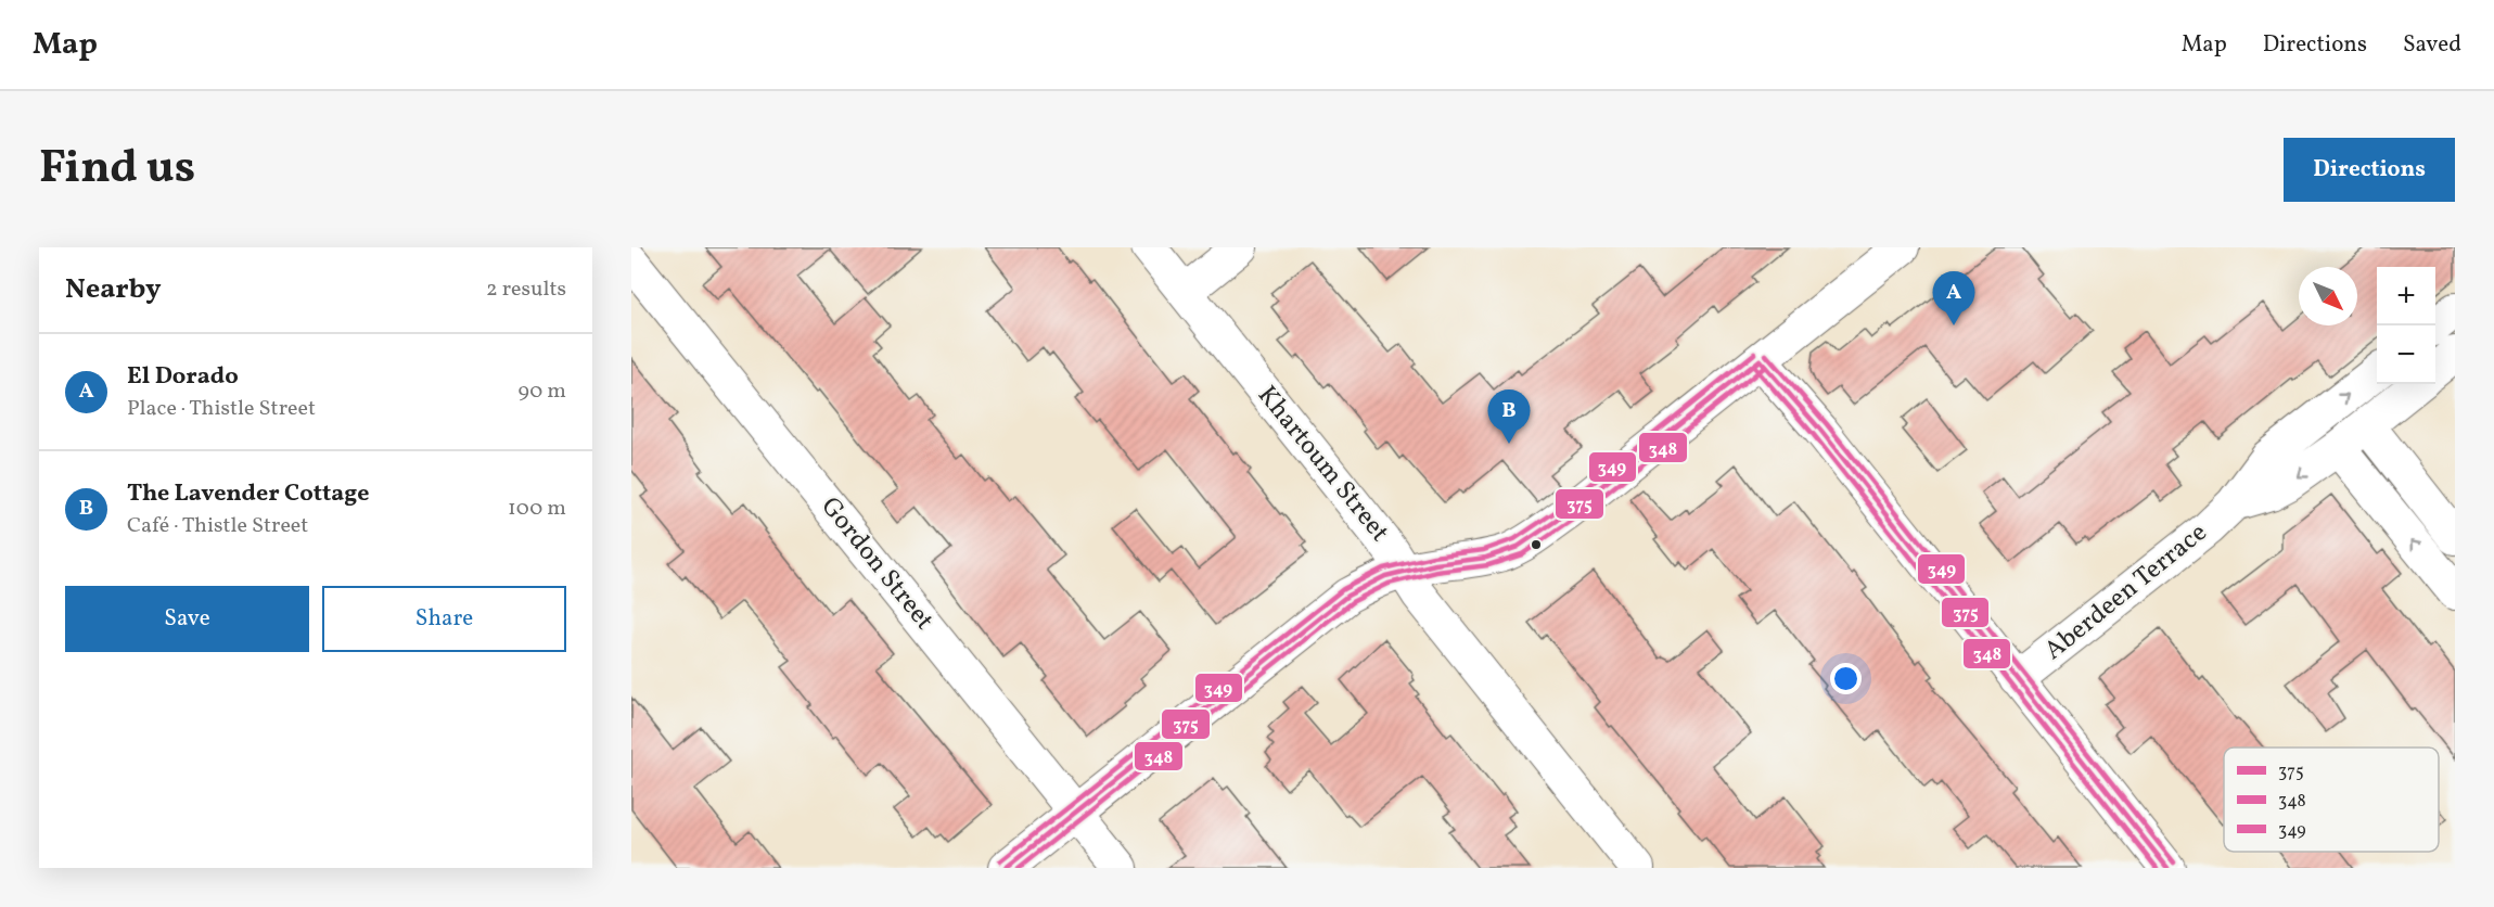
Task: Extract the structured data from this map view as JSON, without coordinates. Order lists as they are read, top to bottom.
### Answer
{
  "streets": {
    "street": ["Khartoum Street", "Gordon Street", "Aberdeen Terrace"]
  },
  "lines": ["transit line 349", "transit line 375", "transit line 348"],
  "legend": ["375", "348", "349"],
  "north": "bottom right",
  "page": {
    "header": "Map",
    "nav": ["Map", "Directions", "Saved"],
    "title": "Find us",
    "buttons": [
      "Directions",
      ["Save", "Share"]
    ],
    "heading": ["Nearby", "2 results"],
    "map_buttons": ["+", "−"],
    "pins": ["A", "B"],
    "list": [
      {
        "mark": "A",
        "name": "El Dorado",
        "note": "Place · Thistle Street",
        "value": "90 m"
      },
      {
        "mark": "B",
        "name": "The Lavender Cottage",
        "note": "Café · Thistle Street",
        "value": "100 m"
      }
    ]
  }
}
